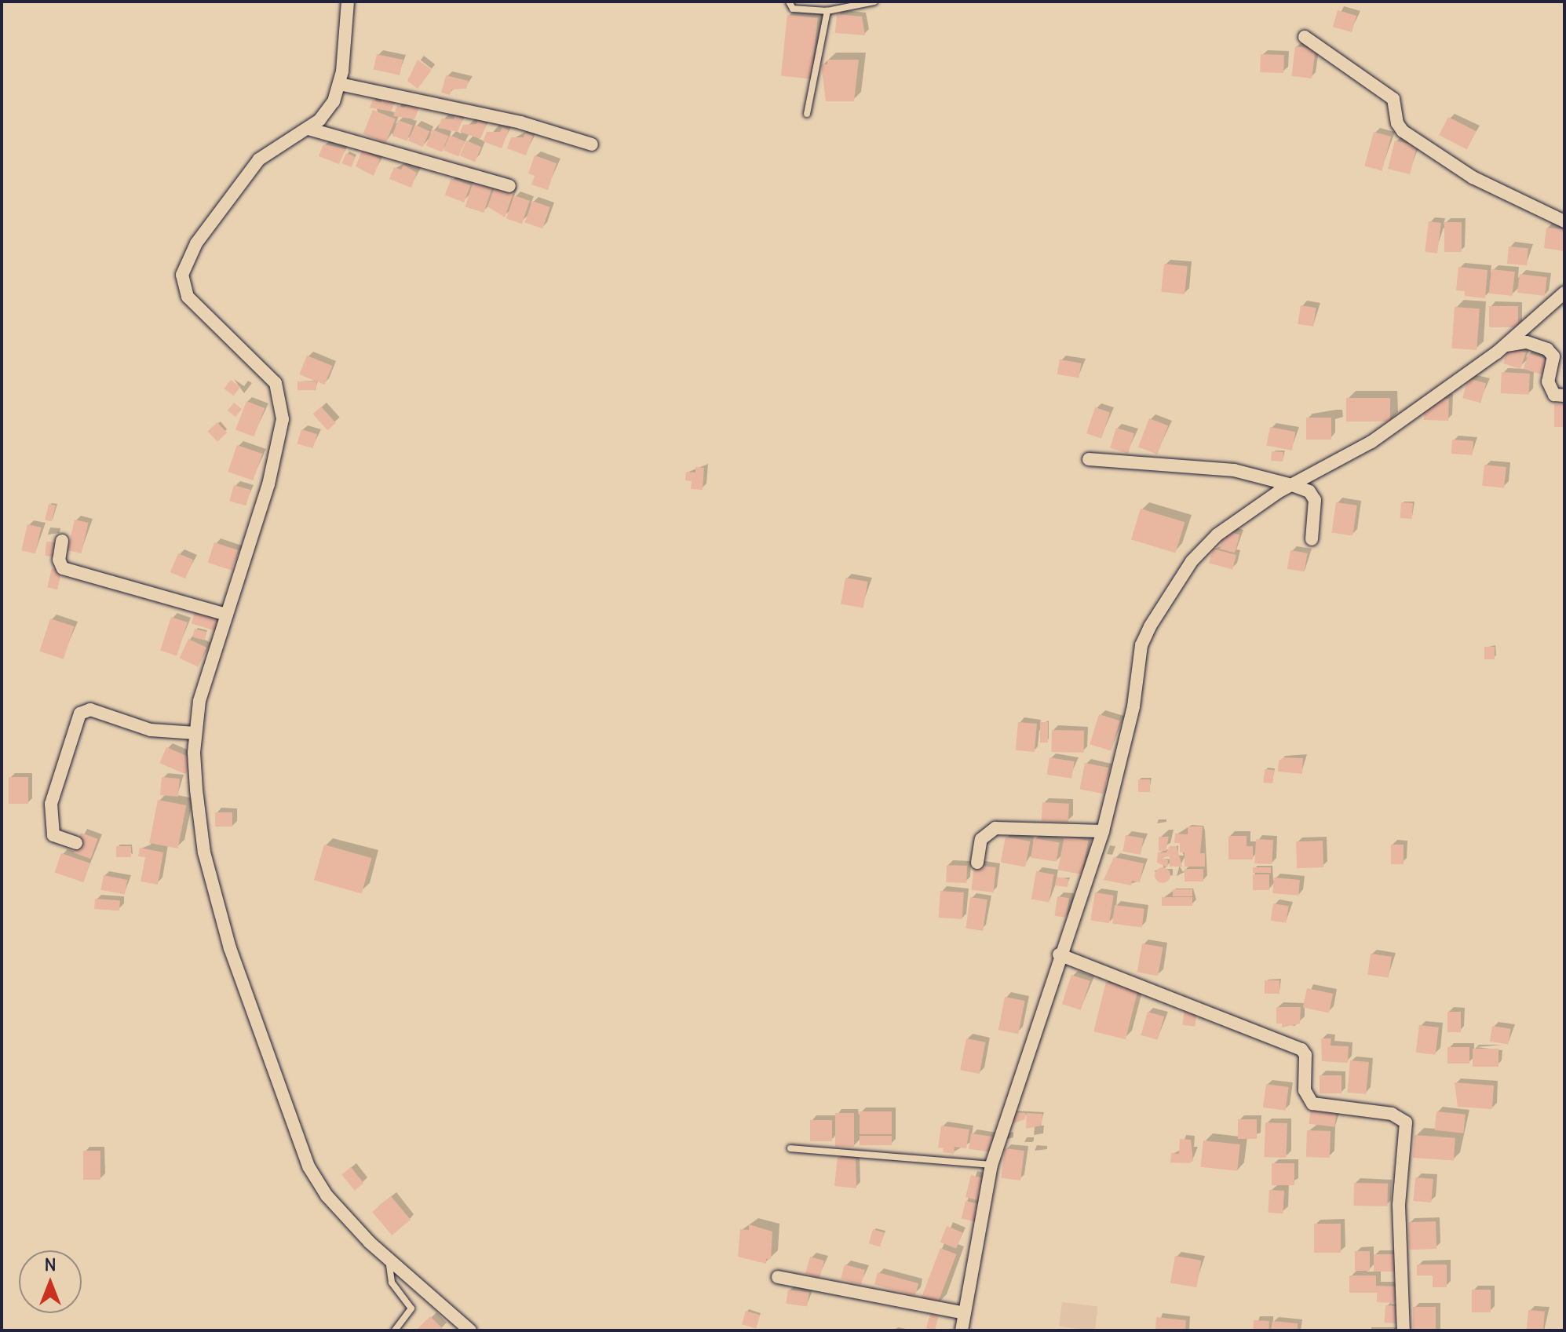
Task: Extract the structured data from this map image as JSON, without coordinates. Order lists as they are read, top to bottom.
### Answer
{
  "north": "top"
}
